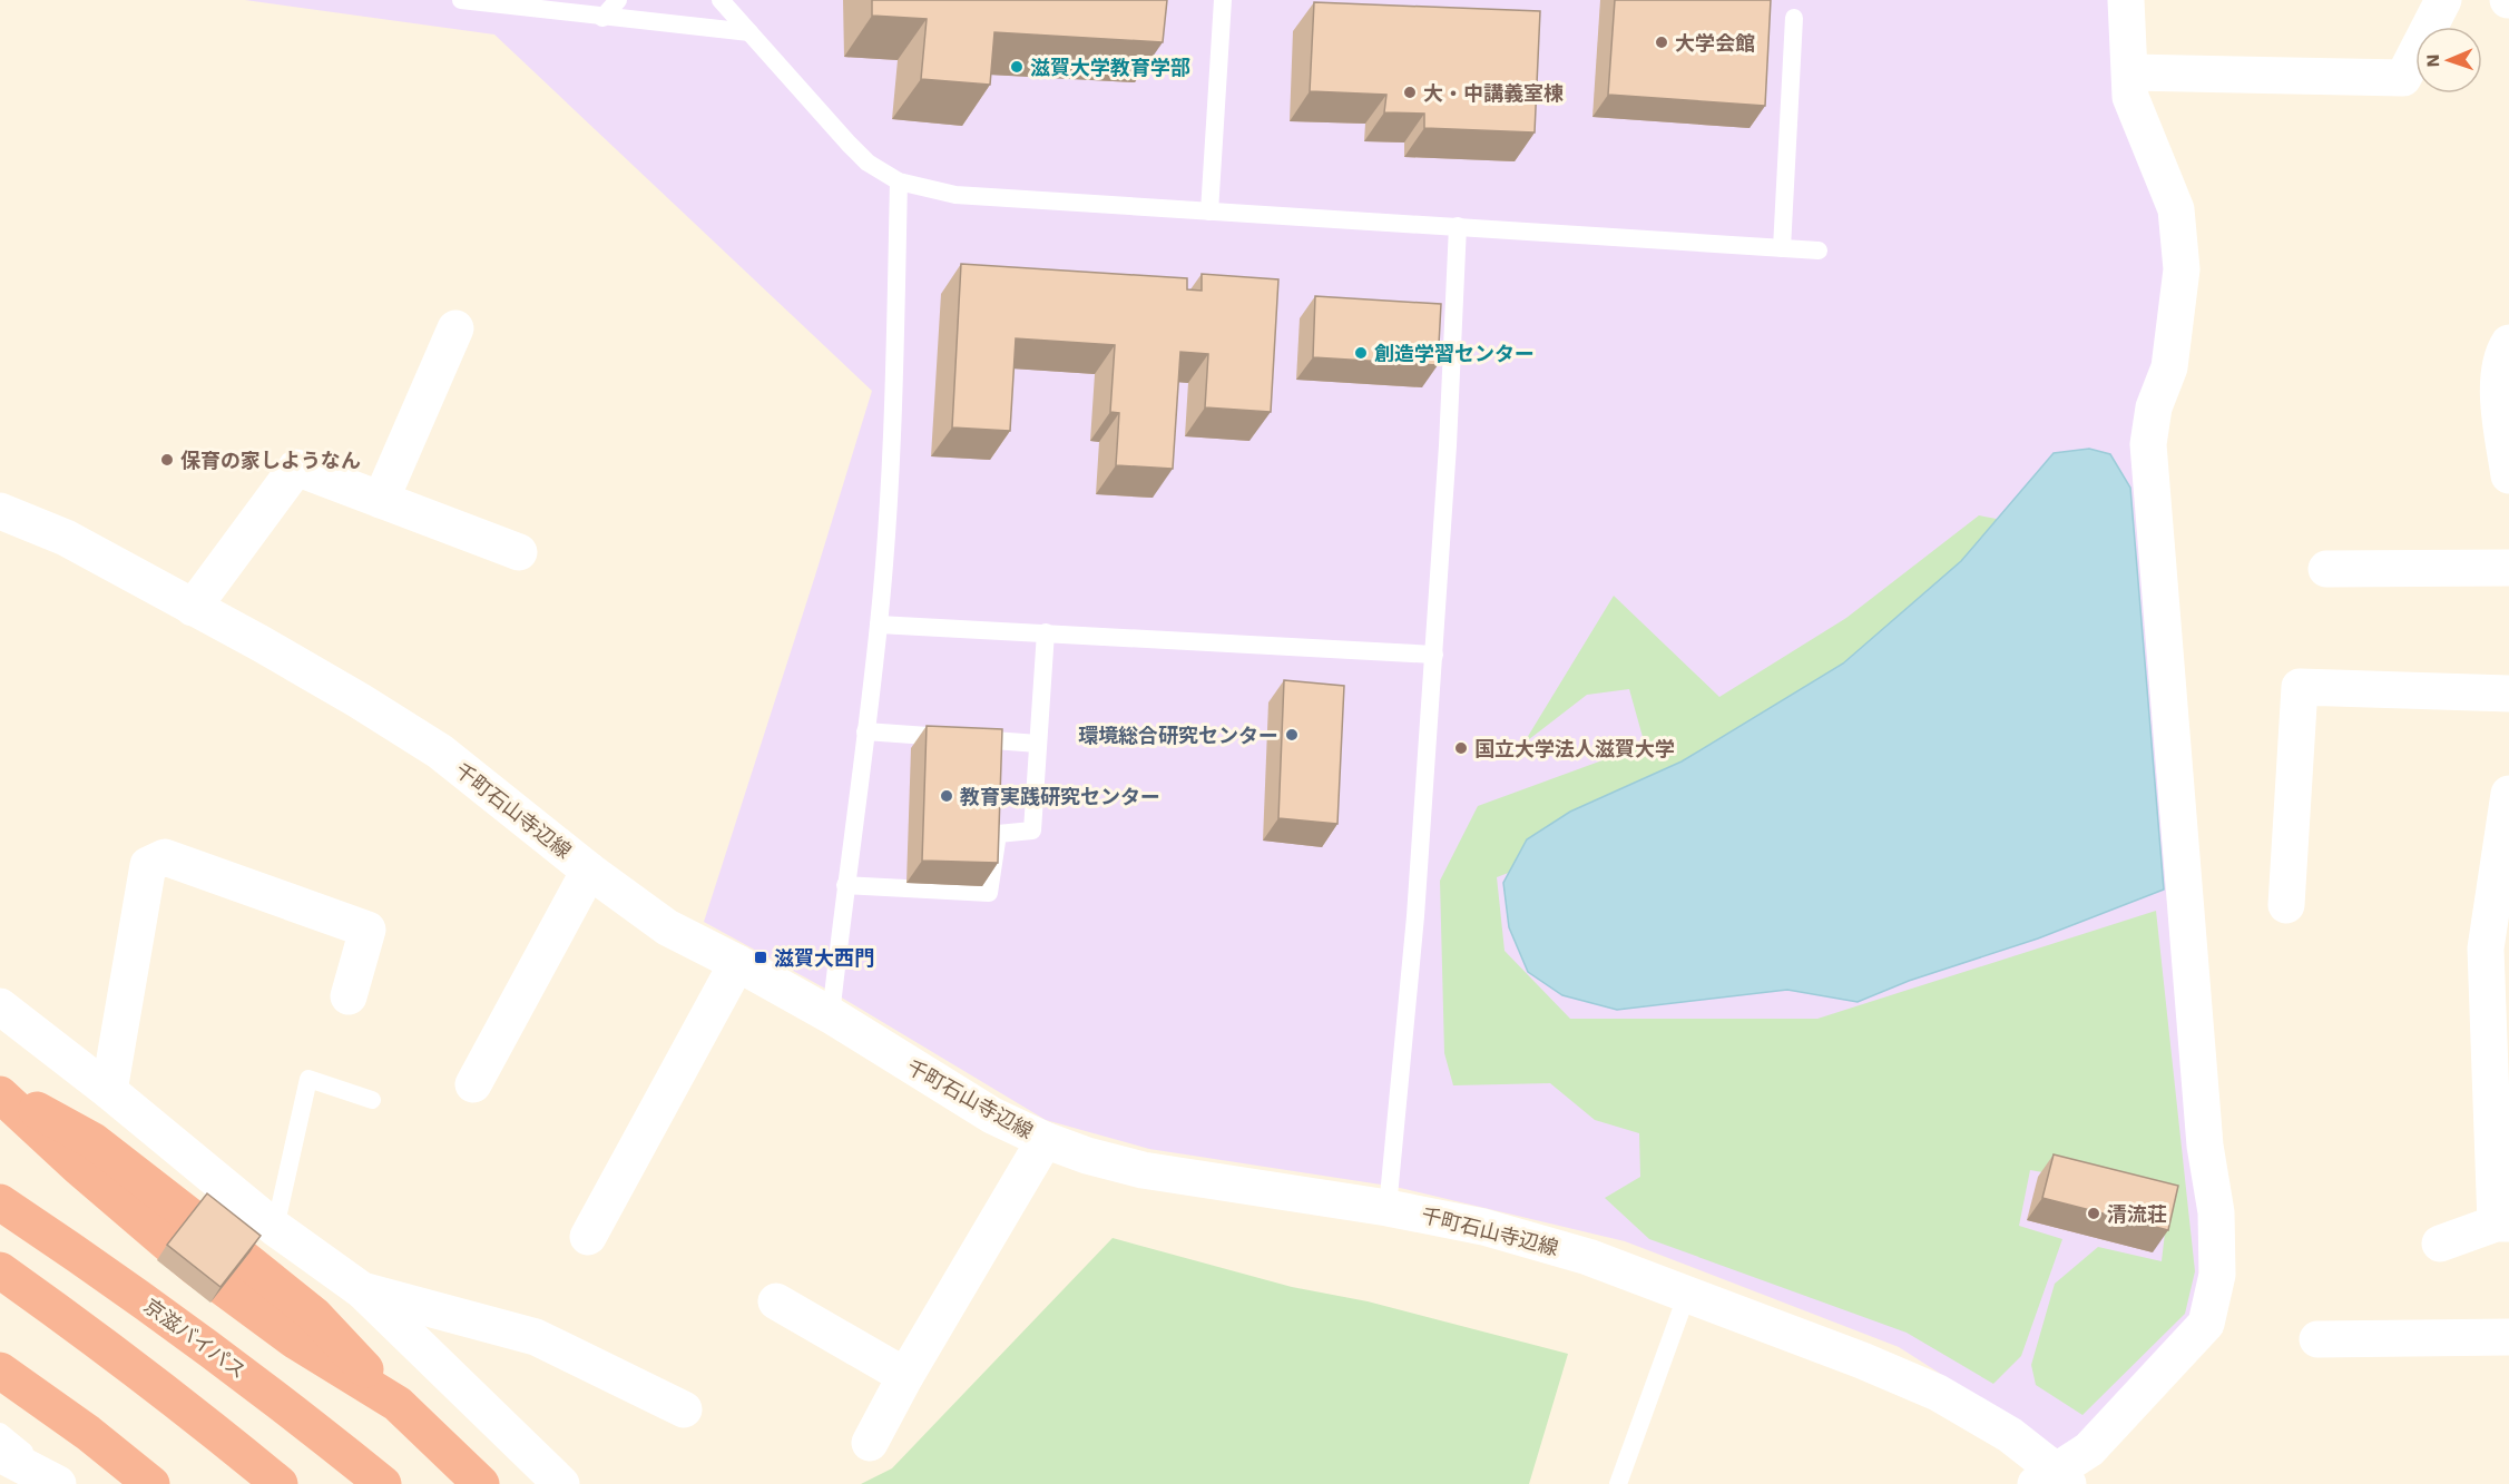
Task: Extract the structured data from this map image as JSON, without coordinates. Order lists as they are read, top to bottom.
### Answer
{
  "streets": {
    "highway": ["京滋バイパス"],
    "street": ["千町石山寺辺線"]
  },
  "places": {
    "other": [
      "大学会館",
      "滋賀大学教育学部",
      "大・中講義室棟",
      "創造学習センター",
      "保育の家しようなん",
      "環境総合研究センター",
      "国立大学法人滋賀大学",
      "教育実践研究センター",
      "清流荘"
    ],
    "transit": ["滋賀大西門"]
  },
  "north": "left"
}
